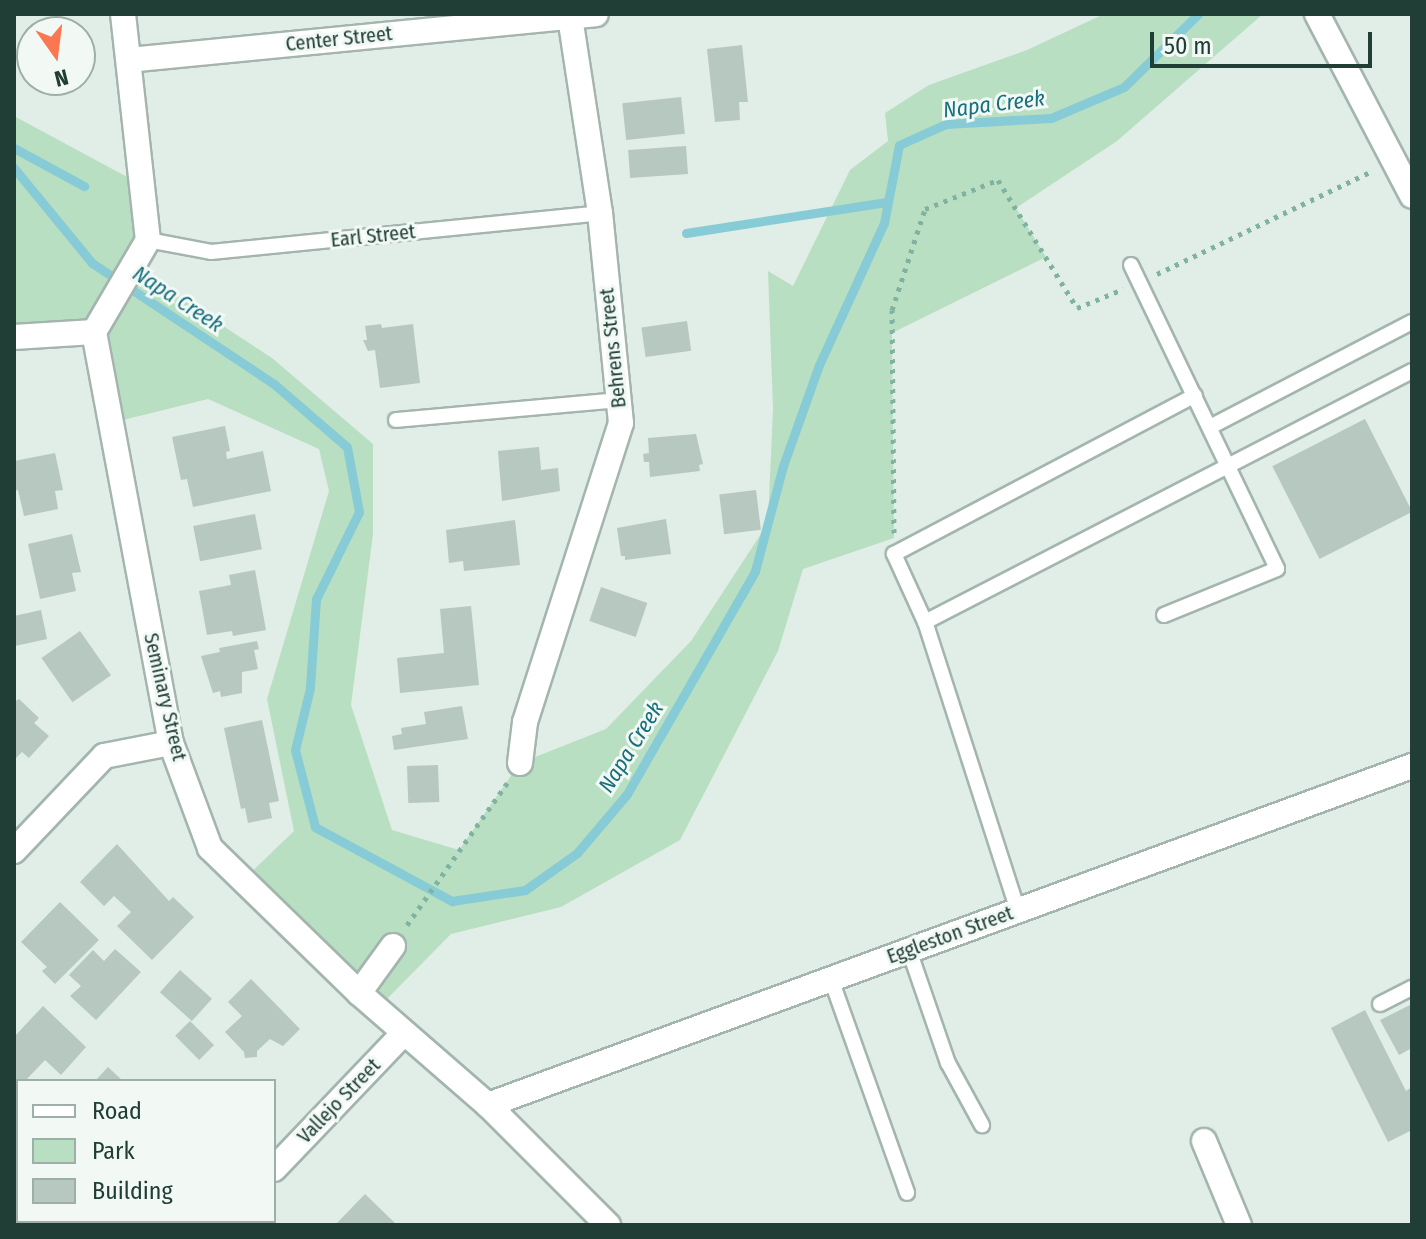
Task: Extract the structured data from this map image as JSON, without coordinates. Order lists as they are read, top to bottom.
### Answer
{
  "streets": {
    "street": [
      "Center Street",
      "Behrens Street",
      "Seminary Street",
      "Eggleston Street",
      "Vallejo Street"
    ],
    "lane": ["Earl Street"]
  },
  "crossings": [
    ["Center Street", "Behrens Street"],
    ["Earl Street", "Behrens Street"],
    ["Seminary Street", "Eggleston Street"],
    ["Seminary Street", "Vallejo Street"]
  ],
  "water": ["Napa Creek"],
  "legend": ["Road", "Park", "Building"],
  "scale_bar": "50 m",
  "north": "bottom"
}
